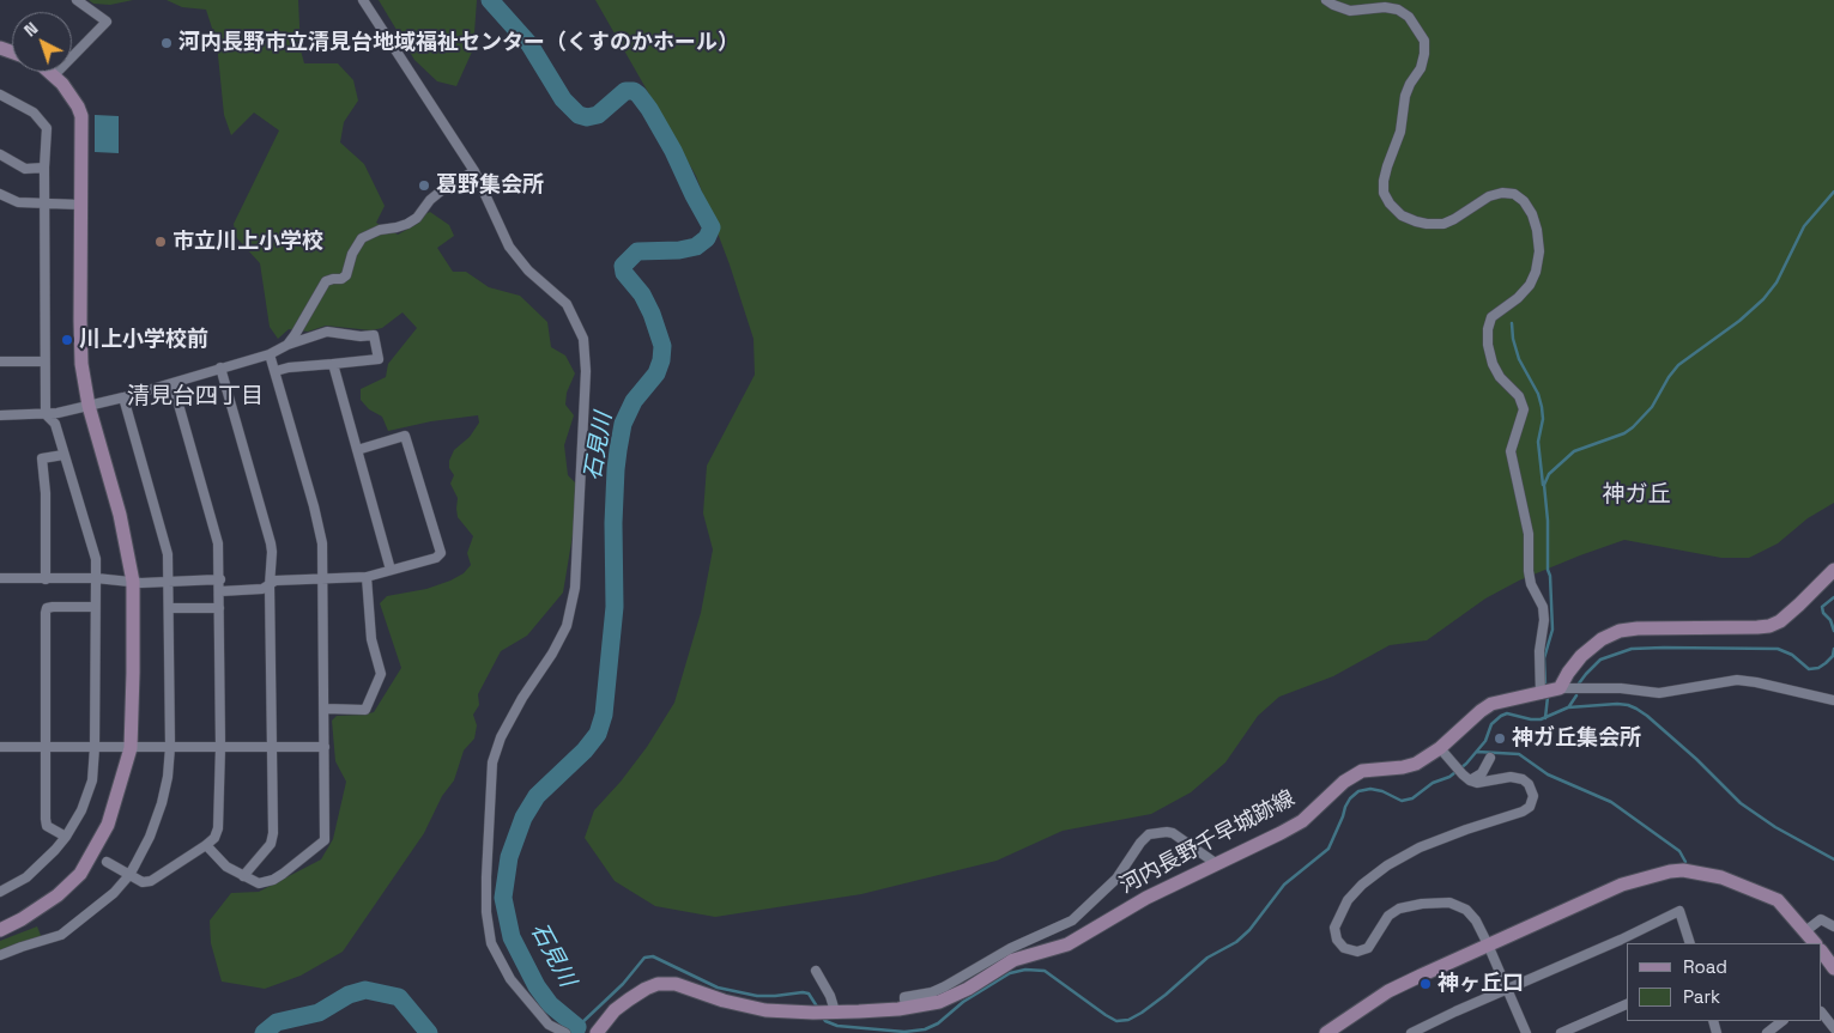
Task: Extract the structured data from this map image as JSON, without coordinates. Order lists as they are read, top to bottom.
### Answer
{
  "streets": {
    "street": ["河内長野千早城跡線"]
  },
  "districts": ["清見台四丁目", "神ガ丘"],
  "water": ["石見川"],
  "places": [
    "河内長野市立清見台地域福祉センター（くすのかホール）",
    "葛野集会所",
    "市立川上小学校",
    "川上小学校前",
    "神ガ丘集会所",
    "神ヶ丘口"
  ],
  "legend": ["Road", "Park"],
  "north": "top left"
}
